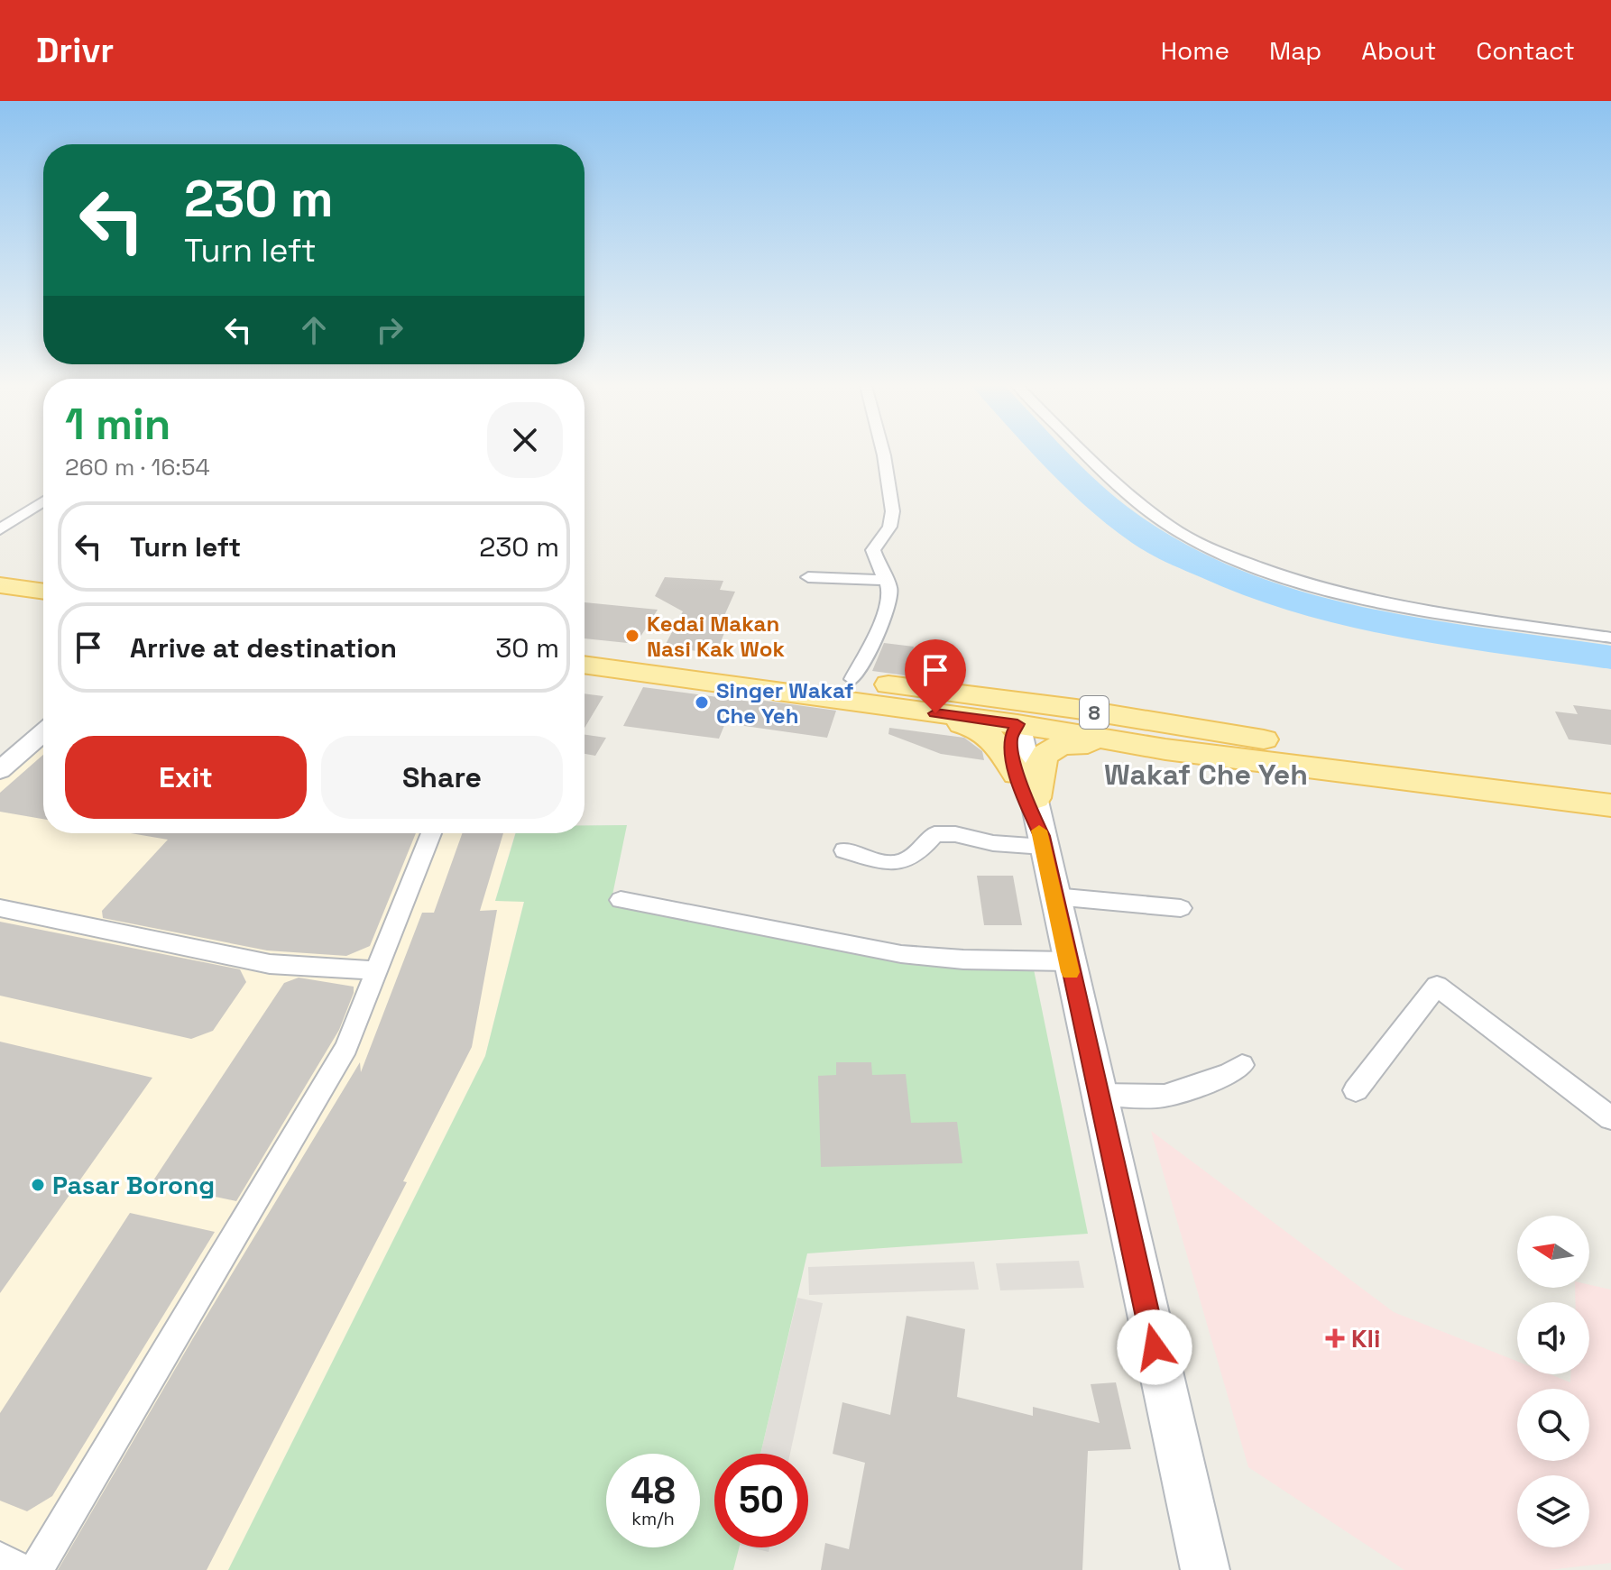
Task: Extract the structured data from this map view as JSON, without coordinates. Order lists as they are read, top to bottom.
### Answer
{
  "streets": {
    "main road": ["8"]
  },
  "districts": ["Wakaf Che Yeh"],
  "places": {
    "other": ["Kedai Makan Nasi Kak Wok", "Singer Wakaf Che Yeh", "Pasar Borong"],
    "health": ["Kli"]
  },
  "north": "left",
  "page": {
    "header": "Drivr",
    "nav": [
      "Home",
      "Map",
      "About",
      "Contact"
    ],
    "turn": ["230 m", "Turn left"],
    "heading": ["1 min", "260 m · 16:54"],
    "list": [
      {
        "name": "Turn left",
        "value": "230 m"
      },
      {
        "name": "Arrive at destination",
        "value": "30 m"
      }
    ],
    "buttons": ["Exit", "Share"],
    "speed": "48 km/h",
    "limit": "50"
  }
}
